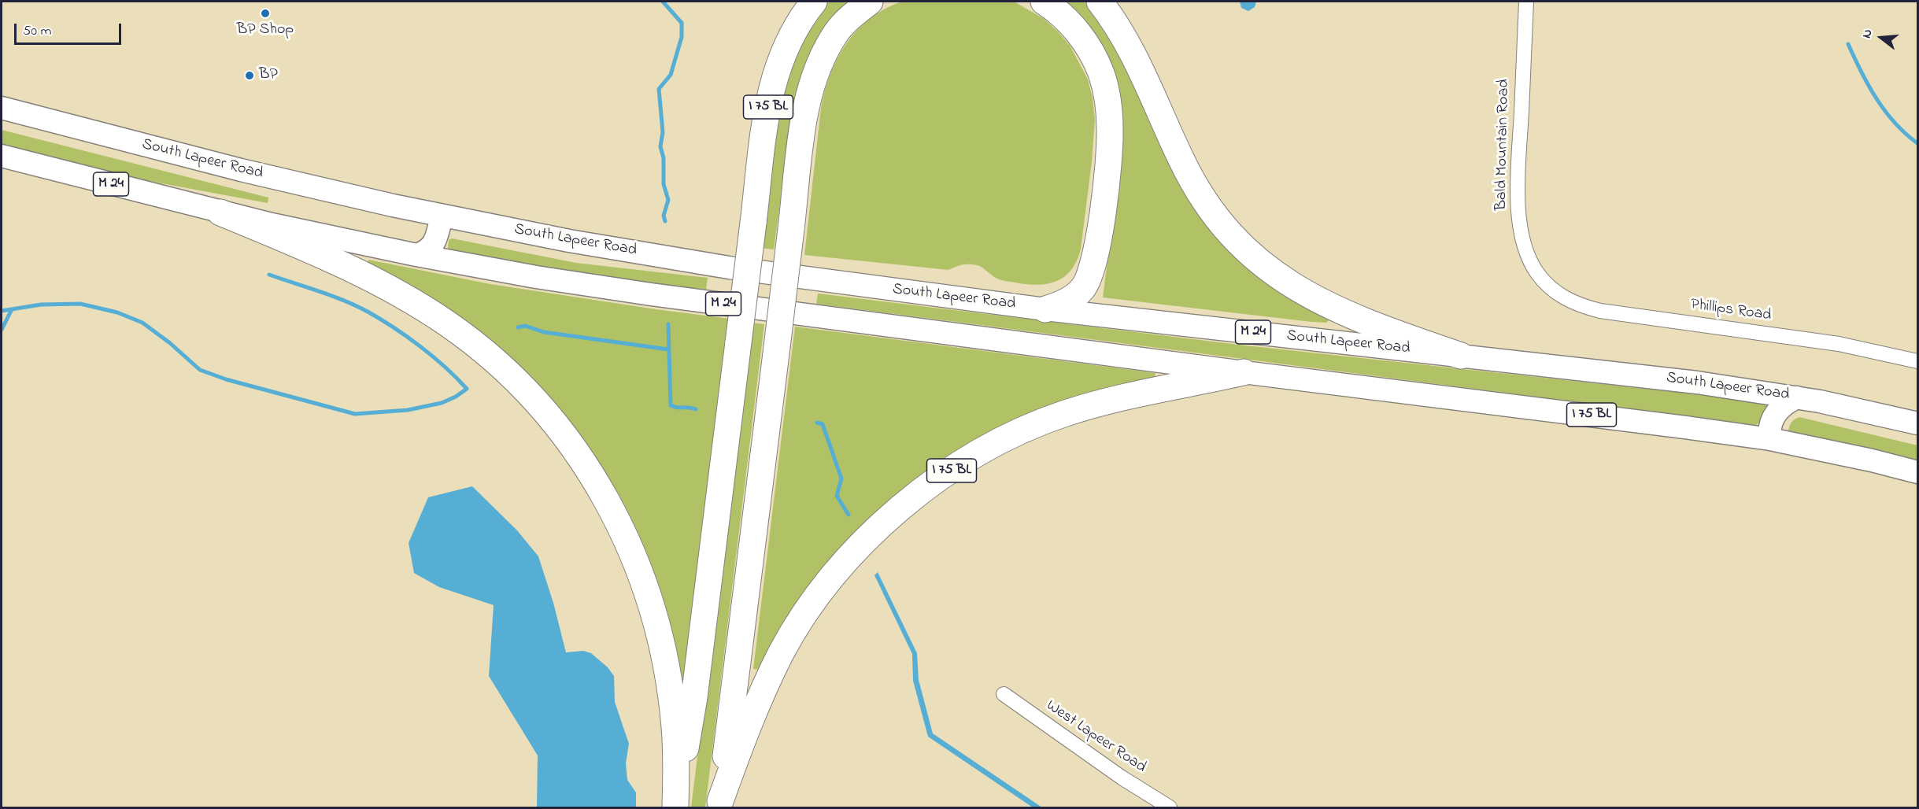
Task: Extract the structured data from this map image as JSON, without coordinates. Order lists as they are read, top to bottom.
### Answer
{
  "streets": {
    "highway": ["I 75 BL"],
    "main road": ["South Lapeer Road", "M 24"],
    "street": ["Bald Mountain Road", "Phillips Road", "West Lapeer Road"]
  },
  "crossings": [
    ["I 75 BL", "M 24"],
    ["Bald Mountain Road", "Phillips Road"]
  ],
  "places": ["BP Shop", "BP"],
  "scale_bar": "50 m",
  "north": "left"
}
